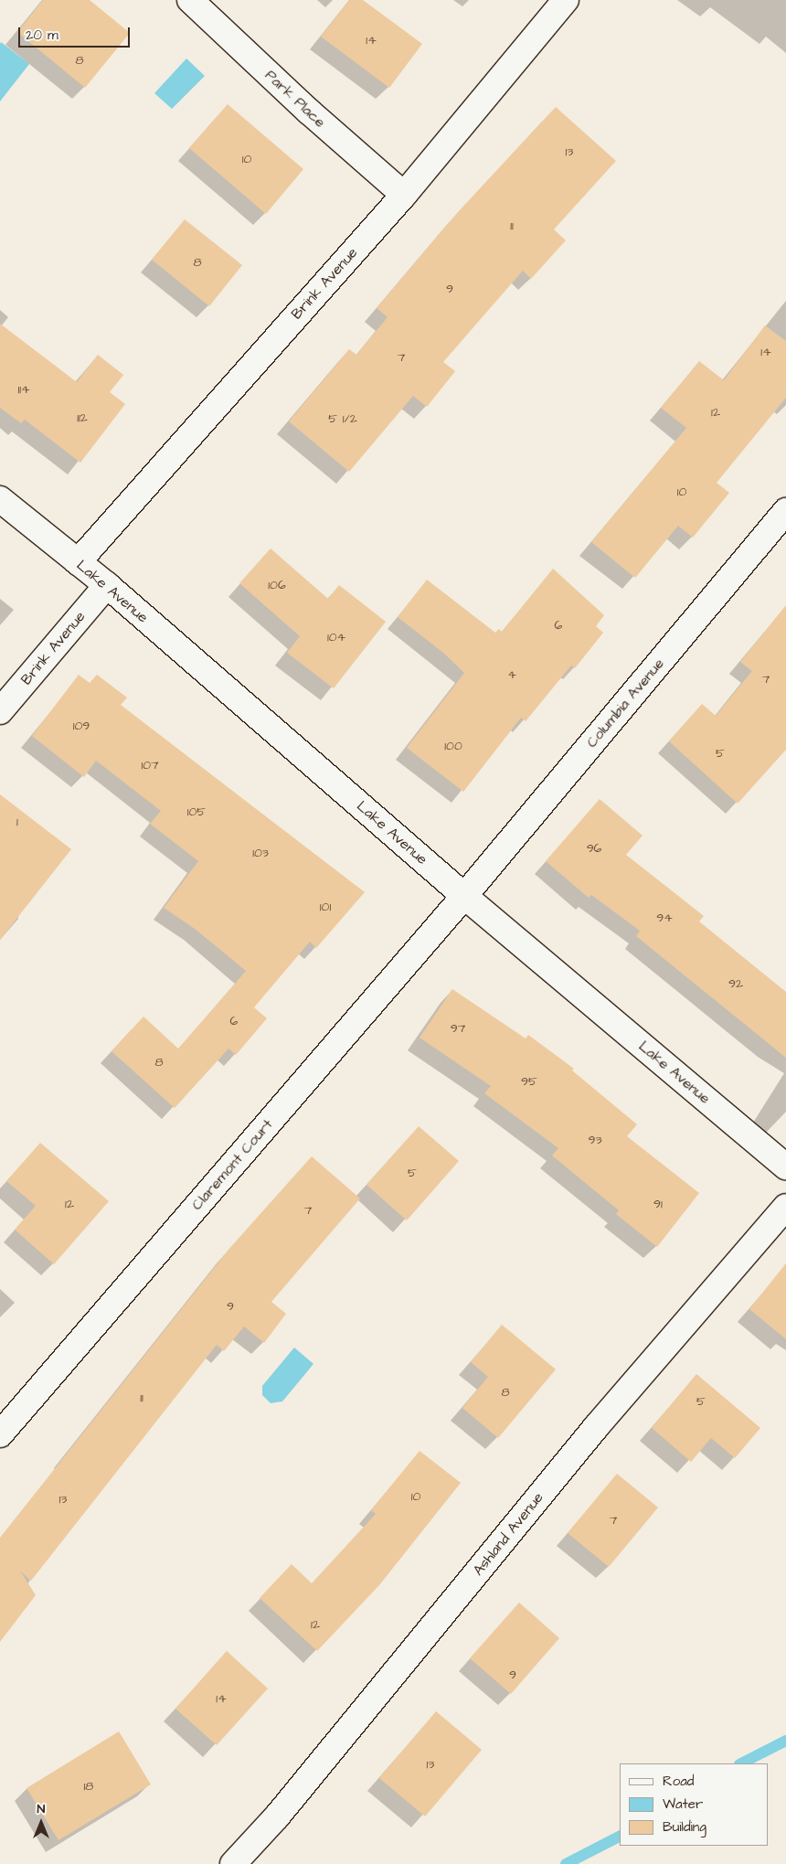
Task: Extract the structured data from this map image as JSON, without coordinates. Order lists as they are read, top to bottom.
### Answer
{
  "streets": {
    "street": [
      "Park Place",
      "Brink Avenue",
      "Lake Avenue",
      "Columbia Avenue",
      "Claremont Court",
      "Ashland Avenue"
    ]
  },
  "crossings": [
    ["Park Place", "Brink Avenue"],
    ["Brink Avenue", "Lake Avenue"],
    ["Lake Avenue", "Columbia Avenue"],
    ["Lake Avenue", "Claremont Court"],
    ["Columbia Avenue", "Claremont Court"]
  ],
  "house_numbers": [
    "14",
    "8",
    "13",
    "10",
    "11",
    "8",
    "9",
    "14",
    "7",
    "114",
    "12",
    "112",
    "5 1/2",
    "10",
    "106",
    "6",
    "104",
    "4",
    "7",
    "109",
    "100",
    "5",
    "107",
    "105",
    "1",
    "96",
    "103",
    "101",
    "94",
    "92",
    "6",
    "97",
    "8",
    "95",
    "93",
    "5",
    "12",
    "91",
    "7",
    "9",
    "8",
    "11",
    "5",
    "10",
    "13",
    "7",
    "12",
    "9",
    "14",
    "13",
    "18"
  ],
  "legend": ["Road", "Water", "Building"],
  "scale_bar": "20 m",
  "north": "top"
}
